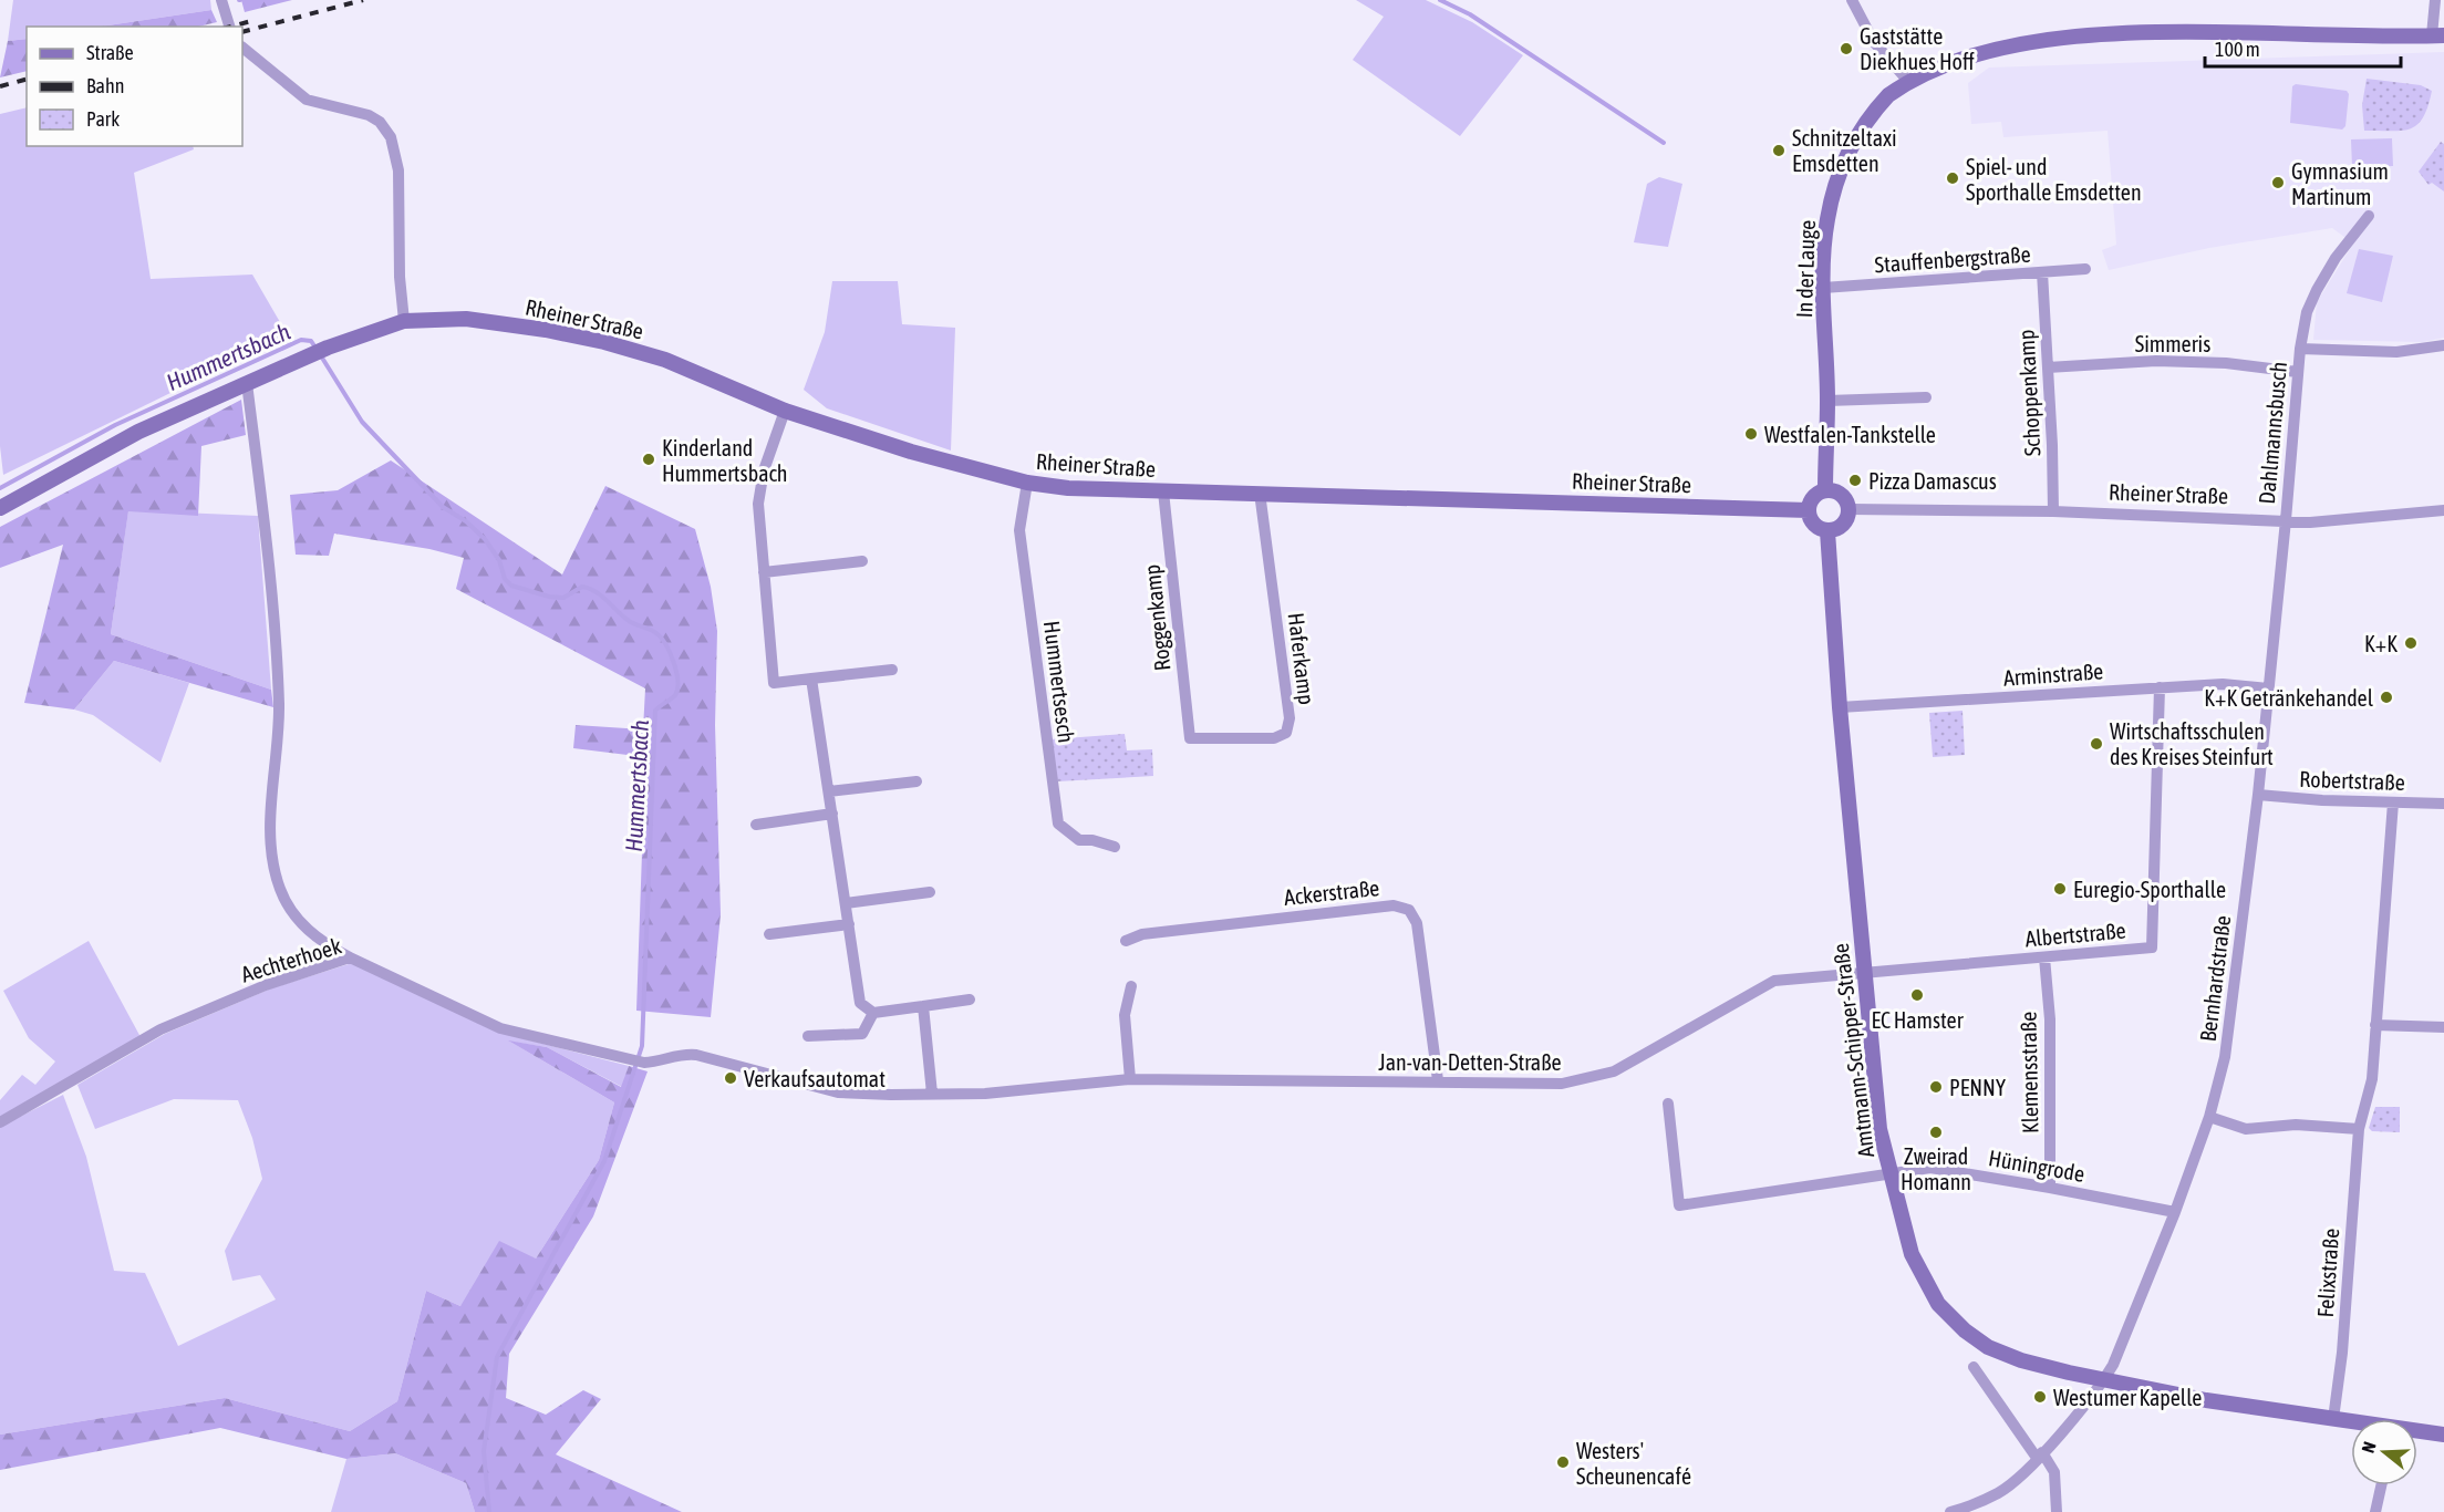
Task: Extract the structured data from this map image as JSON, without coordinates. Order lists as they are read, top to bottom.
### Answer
{
  "streets": {
    "street": [
      "Stauffenbergstraße",
      "In der Lauge",
      "Rheiner Straße",
      "Simmeris",
      "Schoppenkamp",
      "Dahlmannsbusch",
      "Roggenkamp",
      "Haferkamp",
      "Arminstraße",
      "Hummertsesch",
      "Robertstraße",
      "Ackerstraße",
      "Albertstraße",
      "Aechterhoek",
      "Bernhardstraße",
      "Amtmann-Schipper-Straße",
      "Jan-van-Detten-Straße",
      "Klemensstraße",
      "Hüningrode",
      "Felixstraße"
    ]
  },
  "crossings": [
    ["Stauffenbergstraße", "In der Lauge"],
    ["Stauffenbergstraße", "Schoppenkamp"],
    ["In der Lauge", "Rheiner Straße"],
    ["In der Lauge", "Amtmann-Schipper-Straße"],
    ["Rheiner Straße", "Schoppenkamp"],
    ["Rheiner Straße", "Dahlmannsbusch"],
    ["Rheiner Straße", "Roggenkamp"],
    ["Rheiner Straße", "Haferkamp"],
    ["Rheiner Straße", "Hummertsesch"],
    ["Rheiner Straße", "Bernhardstraße"],
    ["Rheiner Straße", "Amtmann-Schipper-Straße"],
    ["Simmeris", "Schoppenkamp"],
    ["Simmeris", "Dahlmannsbusch"],
    ["Dahlmannsbusch", "Bernhardstraße"],
    ["Roggenkamp", "Haferkamp"],
    ["Arminstraße", "Albertstraße"],
    ["Arminstraße", "Bernhardstraße"],
    ["Arminstraße", "Amtmann-Schipper-Straße"],
    ["Robertstraße", "Bernhardstraße"],
    ["Robertstraße", "Felixstraße"],
    ["Ackerstraße", "Jan-van-Detten-Straße"],
    ["Albertstraße", "Amtmann-Schipper-Straße"],
    ["Albertstraße", "Jan-van-Detten-Straße"],
    ["Albertstraße", "Klemensstraße"],
    ["Aechterhoek", "Jan-van-Detten-Straße"],
    ["Bernhardstraße", "Amtmann-Schipper-Straße"],
    ["Bernhardstraße", "Hüningrode"],
    ["Amtmann-Schipper-Straße", "Jan-van-Detten-Straße"],
    ["Amtmann-Schipper-Straße", "Hüningrode"],
    ["Amtmann-Schipper-Straße", "Felixstraße"],
    ["Klemensstraße", "Hüningrode"]
  ],
  "water": ["Hummertsbach"],
  "places": [
    "Gaststätte Diekhues Hoff",
    "Schnitzeltaxi Emsdetten",
    "Spiel- und Sporthalle Emsdetten",
    "Gymnasium Martinum",
    "Westfalen-Tankstelle",
    "Kinderland Hummertsbach",
    "Pizza Damascus",
    "K+K",
    "K+K Getränkehandel",
    "Wirtschaftsschulen des Kreises Steinfurt",
    "Euregio-Sporthalle",
    "EC Hamster",
    "Verkaufsautomat",
    "PENNY",
    "Zweirad Homann",
    "Westumer Kapelle",
    "Westers' Scheunencafé"
  ],
  "legend": ["Straße", "Bahn", "Park"],
  "scale_bar": "100 m",
  "north": "left"
}
